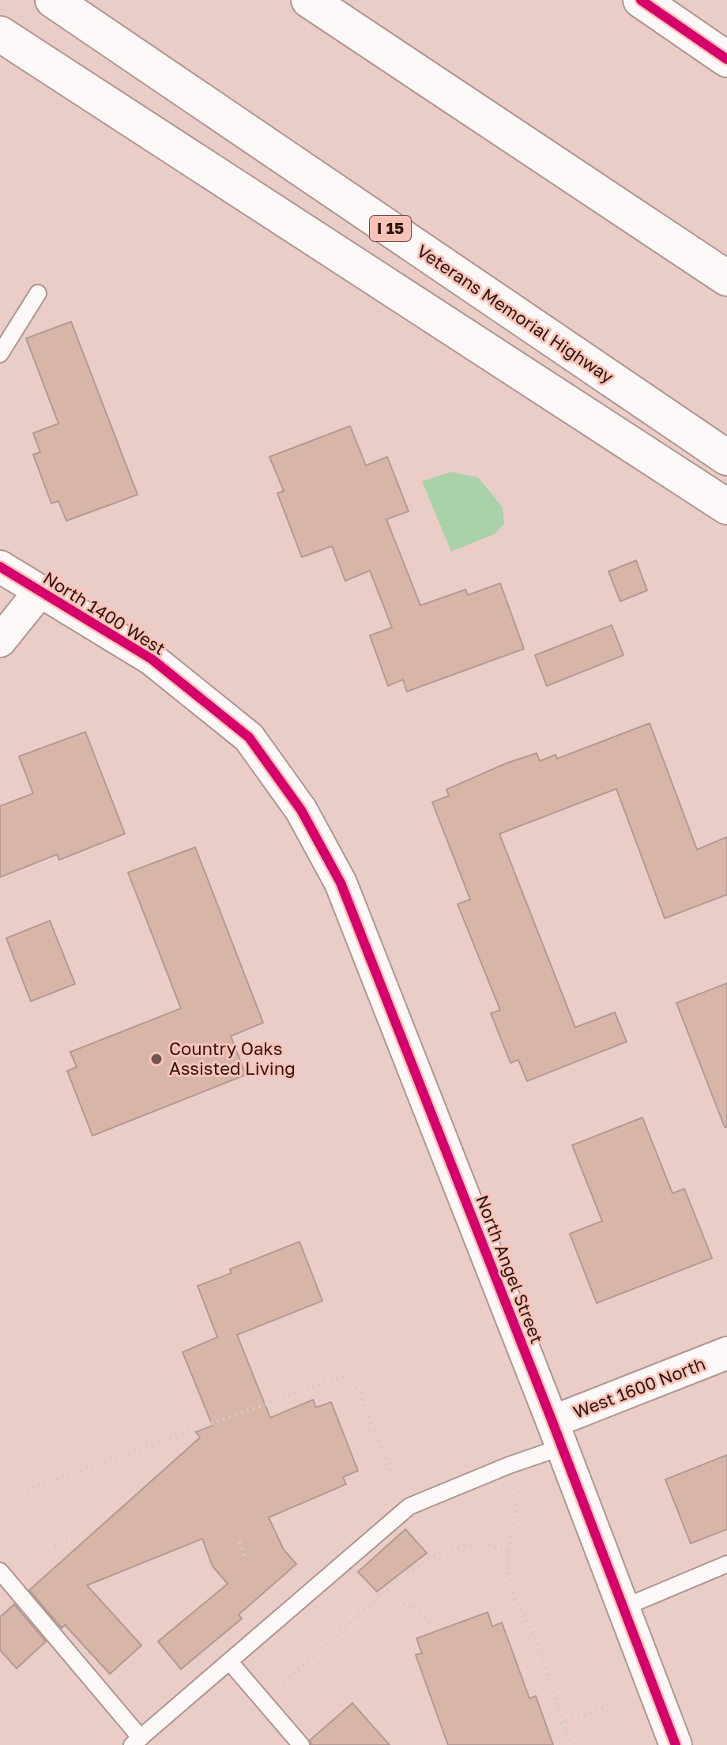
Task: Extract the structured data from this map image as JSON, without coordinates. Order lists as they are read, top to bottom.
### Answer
{
  "streets": {
    "main road": ["I 15", "Veterans Memorial Highway"],
    "street": ["North 1400 West", "North Angel Street", "West 1600 North"]
  },
  "crossings": [
    ["North 1400 West", "North Angel Street"],
    ["North Angel Street", "West 1600 North"]
  ],
  "places": ["Country Oaks Assisted Living"]
}
